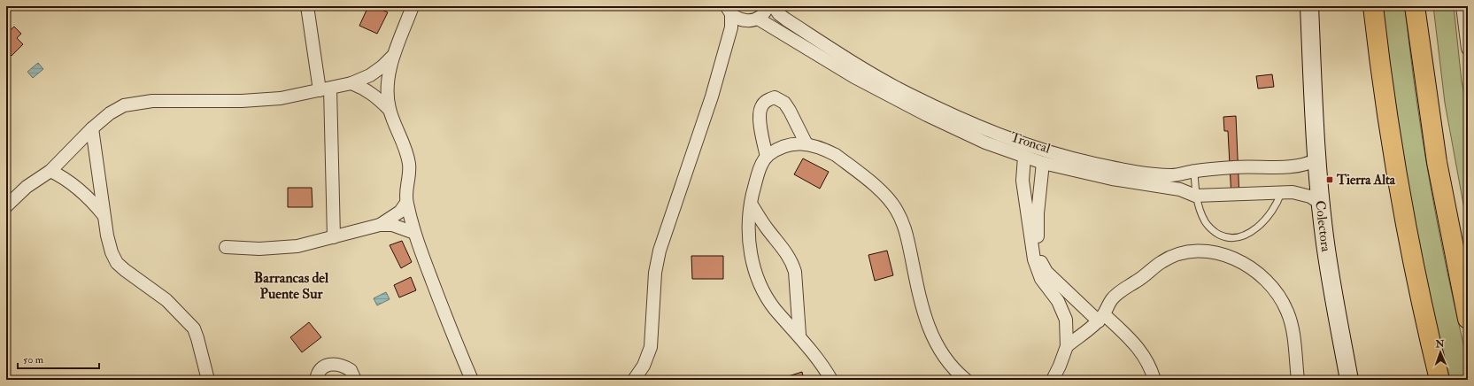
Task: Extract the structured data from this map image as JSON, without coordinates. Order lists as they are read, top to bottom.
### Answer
{
  "streets": {
    "main road": ["Colectora"],
    "street": ["Troncal"]
  },
  "crossings": [
    ["Troncal", "Colectora"]
  ],
  "districts": ["Barrancas del Puente Sur"],
  "places": {
    "transit": ["Tierra Alta"]
  },
  "scale_bar": "50 m",
  "north": "top"
}
